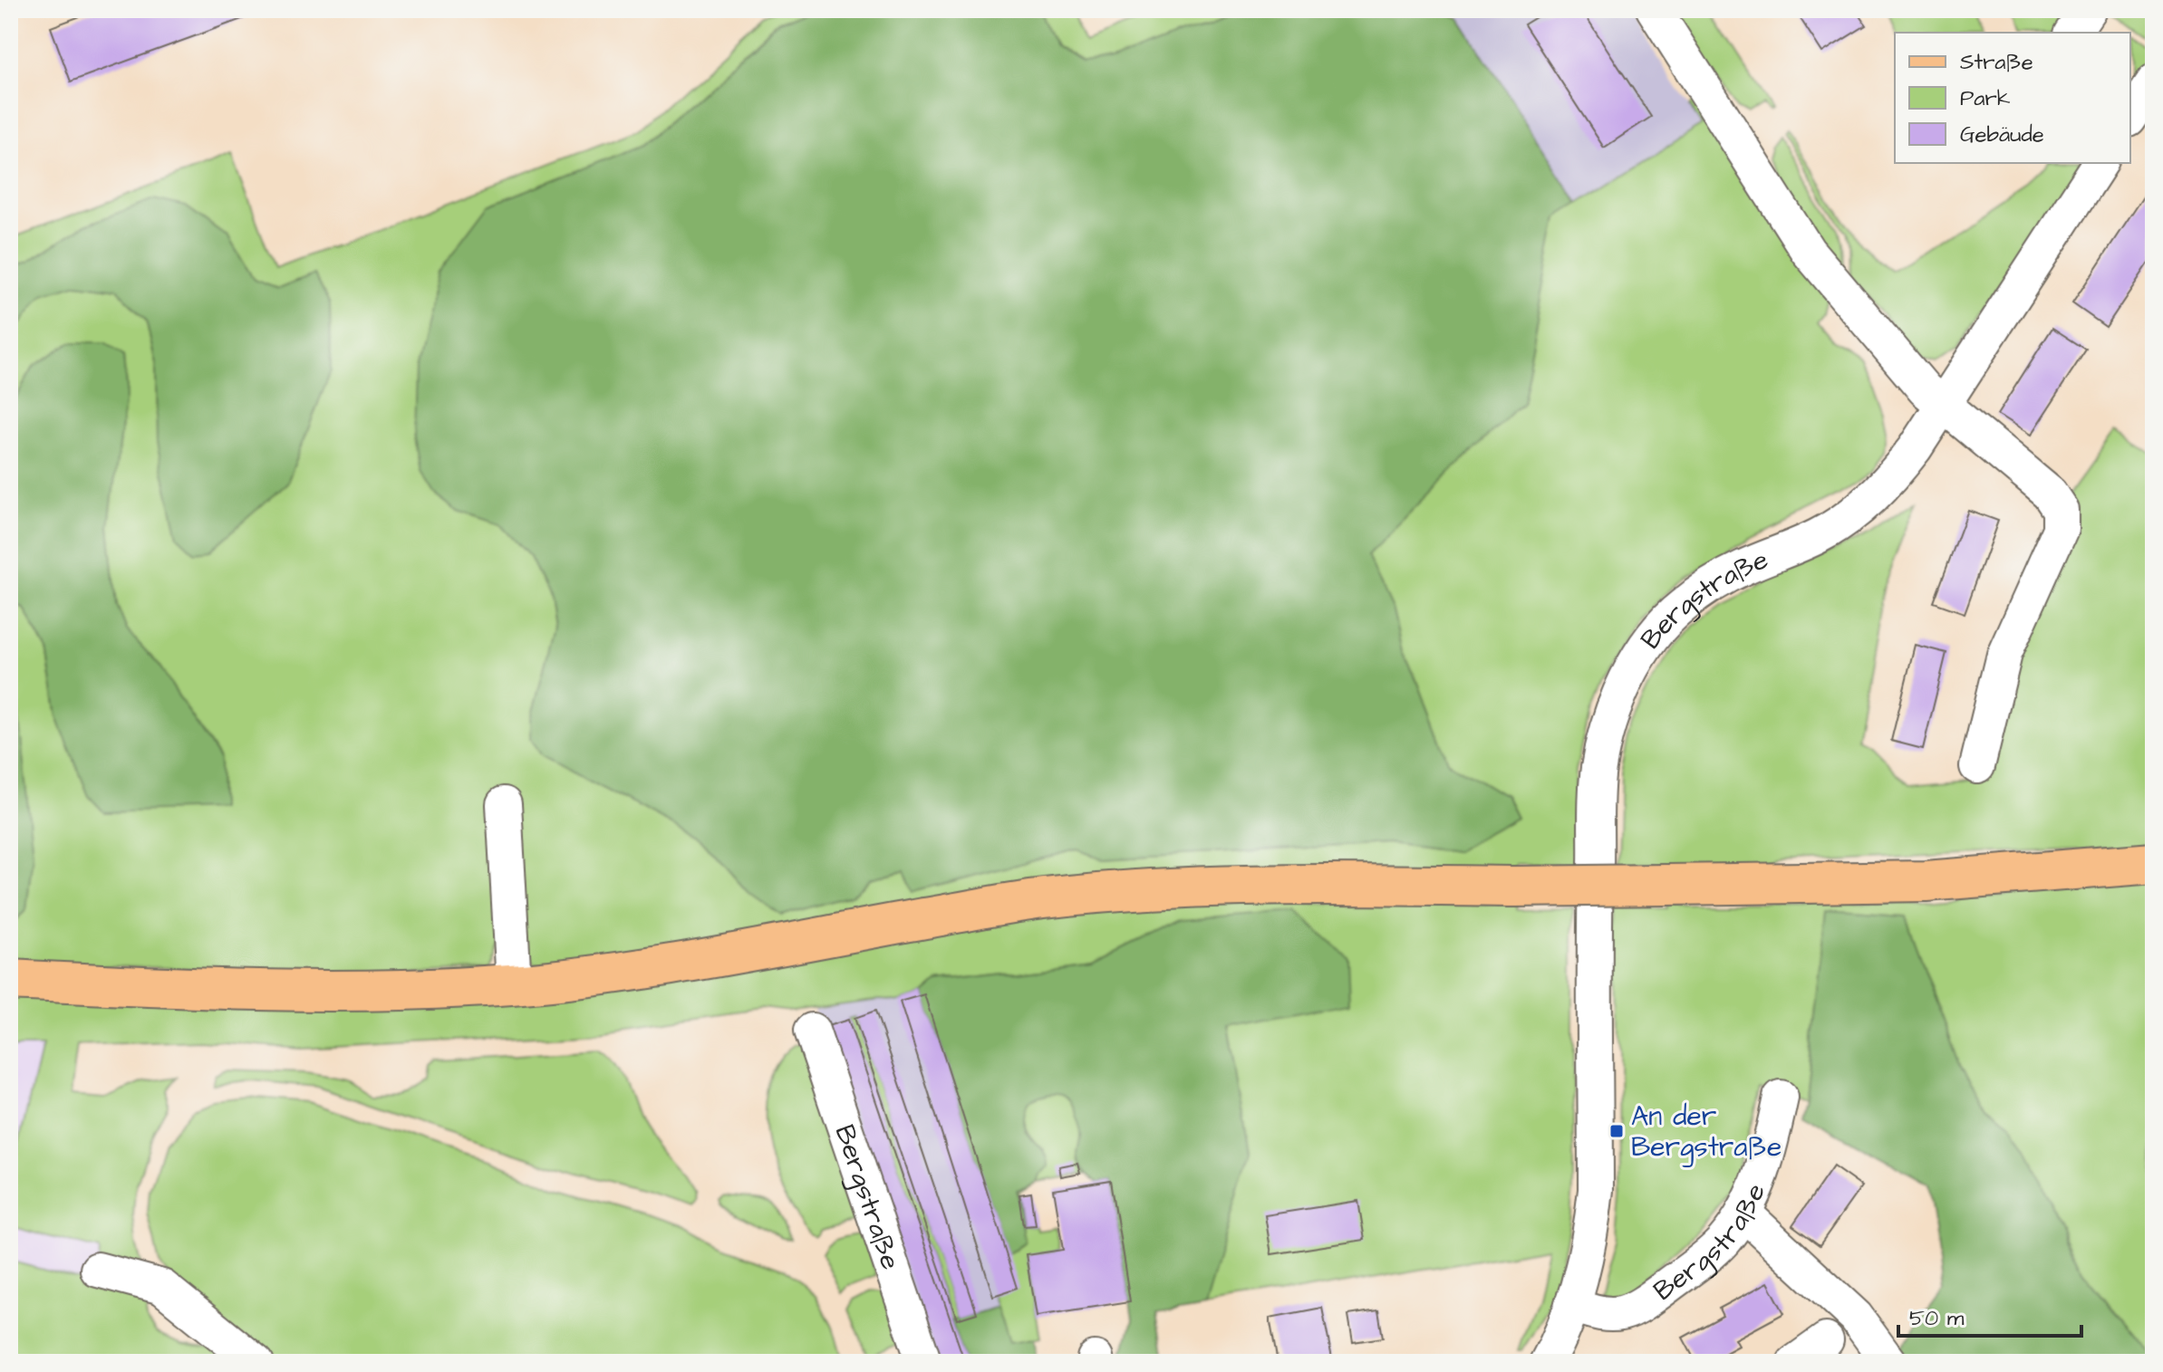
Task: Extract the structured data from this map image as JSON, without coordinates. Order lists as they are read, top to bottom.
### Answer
{
  "streets": {
    "street": ["Bergstraße"]
  },
  "places": {
    "transit": ["An der Bergstraße"]
  },
  "legend": ["Straße", "Park", "Gebäude"],
  "scale_bar": "50 m"
}
